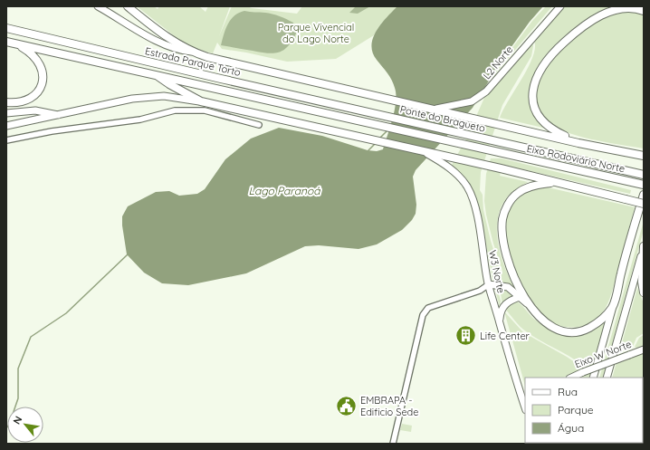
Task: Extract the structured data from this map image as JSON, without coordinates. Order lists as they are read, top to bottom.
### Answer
{
  "streets": {
    "highway": ["Estrada Parque Torto", "Ponte do Bragueto", "Eixo Rodoviário Norte"],
    "main road": ["L2 Norte", "W3 Norte", "Eixo W Norte"]
  },
  "crossings": [
    ["Estrada Parque Torto", "Ponte do Bragueto"],
    ["Ponte do Bragueto", "Eixo Rodoviário Norte"]
  ],
  "water": ["Lago Paranoá"],
  "parks": ["Parque Vivencial do Lago Norte"],
  "places": {
    "building": ["Life Center"],
    "public building": ["EMBRAPA - Edificio Sede"]
  },
  "legend": ["Rua", "Parque", "Água"],
  "north": "top left"
}
